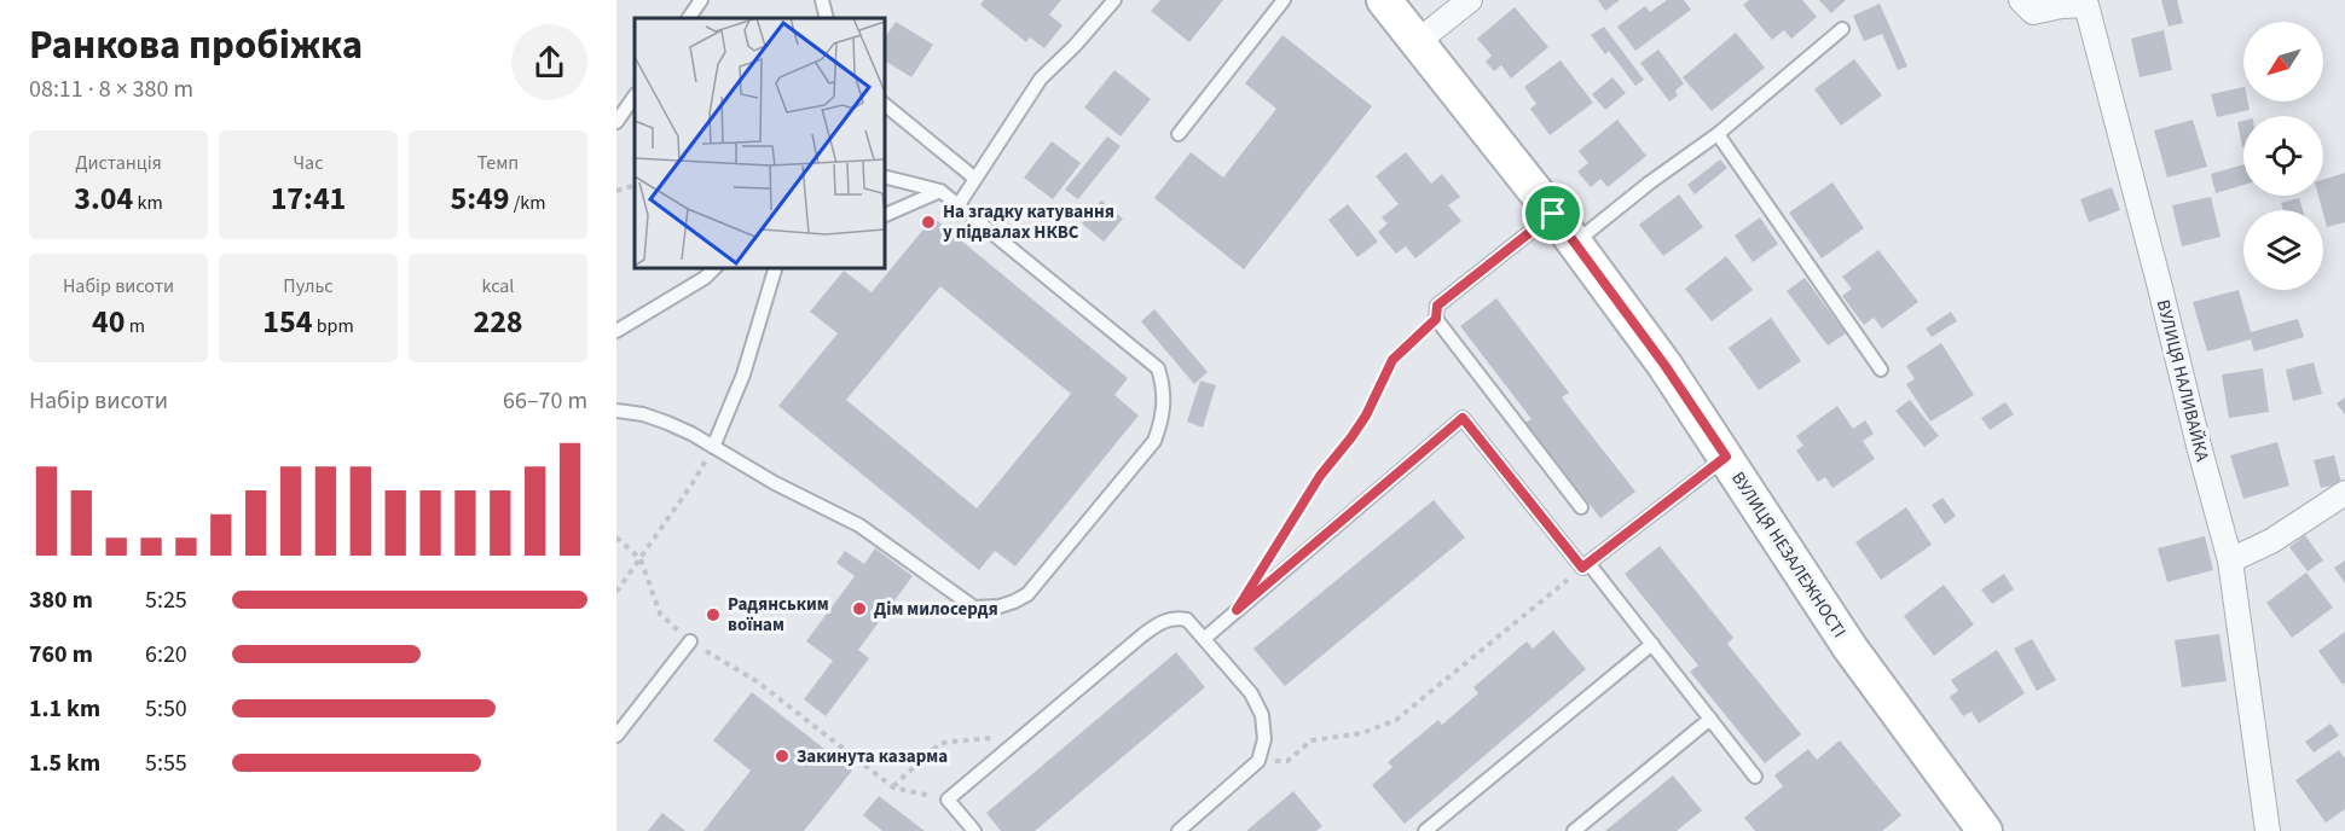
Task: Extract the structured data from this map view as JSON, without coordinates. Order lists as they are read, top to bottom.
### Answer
{
  "streets": {
    "main road": ["ВУЛИЦЯ НЕЗАЛЕЖНОСТІ"],
    "street": ["ВУЛИЦЯ НАЛИВАЙКА"]
  },
  "places": [
    "На згадку катування у підвалах НКВС",
    "Дім милосердя",
    "Радянським воїнам",
    "Закинута казарма"
  ],
  "north": "bottom left",
  "page": {
    "heading": ["Ранкова пробіжка", "08:11 · 8 × 380 m"],
    "stats": [
      ["Дистанція", "3.04 km"],
      ["Час", "17:41"],
      ["Темп", "5:49 /km"],
      ["Набір висоти", "40 m"],
      ["Пульс", "154 bpm"],
      ["kcal", "228"]
    ],
    "chart": ["Набір висоти", "66–70 m"],
    "list": [
      {
        "name": "380 m",
        "note": "5:25"
      },
      {
        "name": "760 m",
        "note": "6:20"
      },
      {
        "name": "1.1 km",
        "note": "5:50"
      },
      {
        "name": "1.5 km",
        "note": "5:55"
      }
    ]
  }
}
